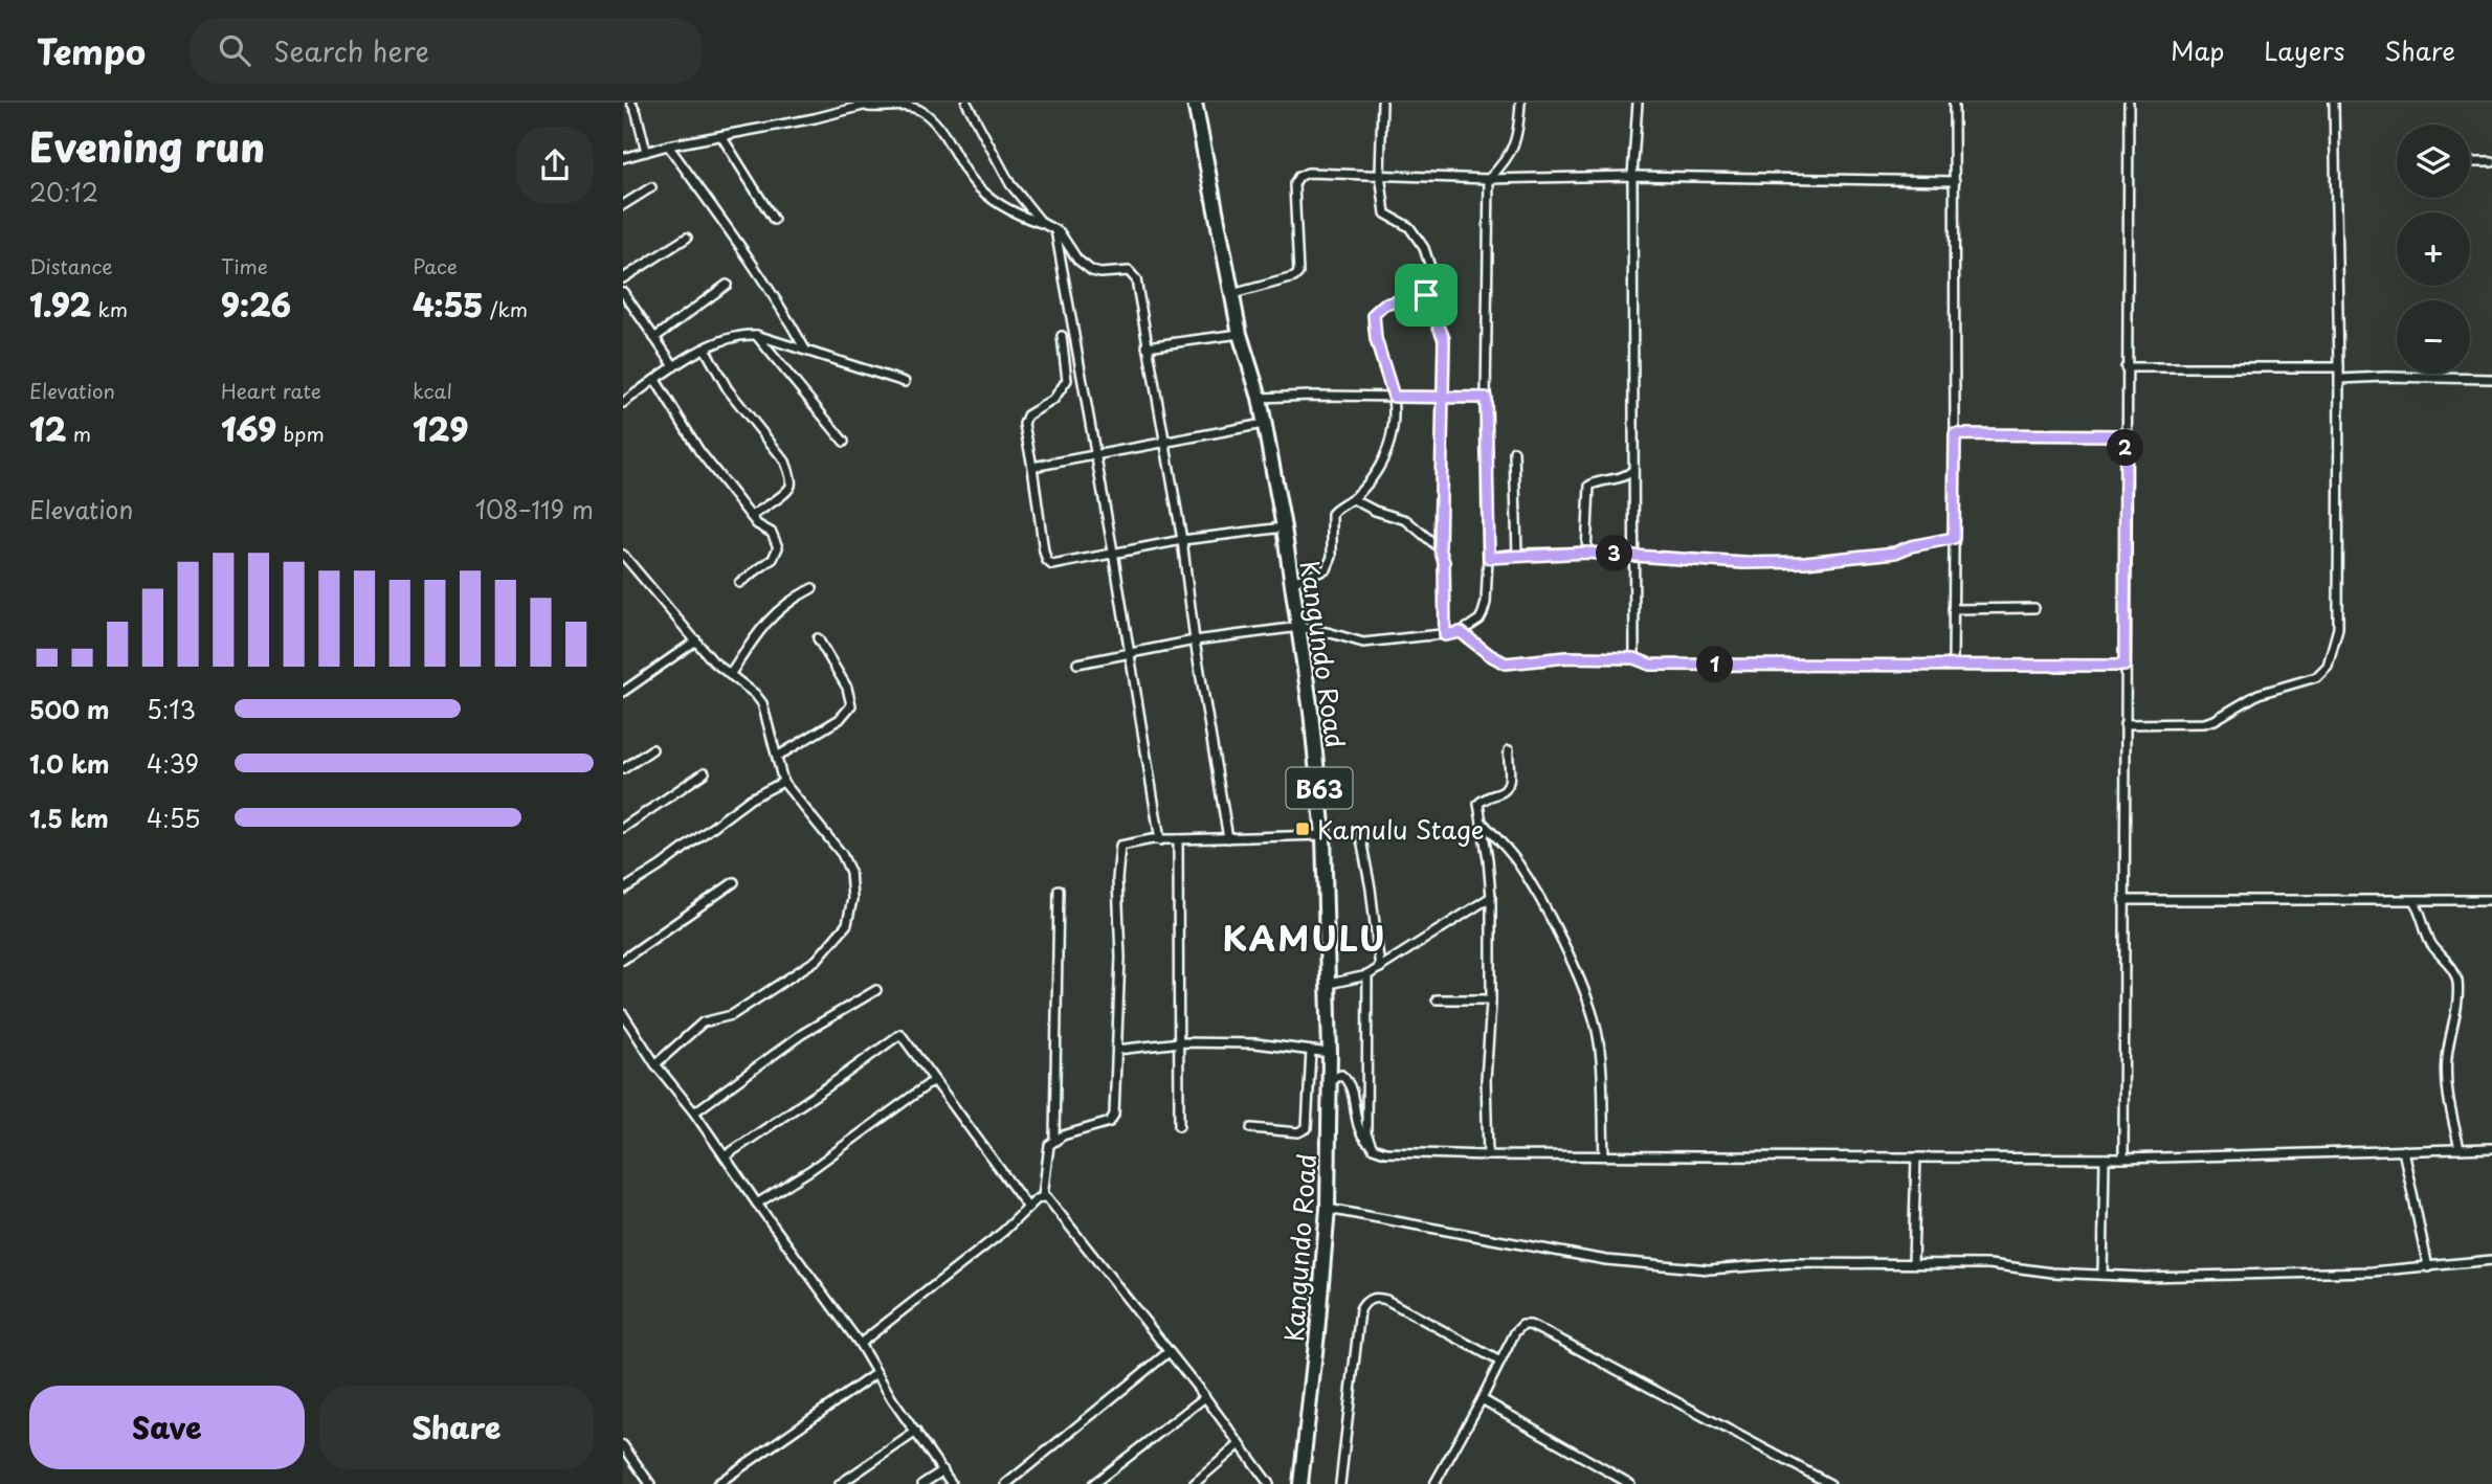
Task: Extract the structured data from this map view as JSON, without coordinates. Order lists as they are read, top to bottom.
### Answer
{
  "streets": {
    "highway": ["Kangundo Road", "B63"]
  },
  "districts": ["KAMULU"],
  "places": {
    "transit": ["Kamulu Stage"]
  },
  "page": {
    "header": "Tempo",
    "search": "Search here",
    "nav": ["Map", "Layers", "Share"],
    "heading": ["Evening run", "20:12"],
    "map_buttons": ["+", "−"],
    "stats": [
      ["Distance", "1.92 km"],
      ["Time", "9:26"],
      ["Pace", "4:55 /km"],
      ["Elevation", "12 m"],
      ["Heart rate", "169 bpm"],
      ["kcal", "129"]
    ],
    "pins": ["2", "3", "1"],
    "chart": ["Elevation", "108–119 m"],
    "list": [
      {
        "name": "500 m",
        "note": "5:13"
      },
      {
        "name": "1.0 km",
        "note": "4:39"
      },
      {
        "name": "1.5 km",
        "note": "4:55"
      }
    ],
    "buttons": ["Save", "Share"]
  }
}
